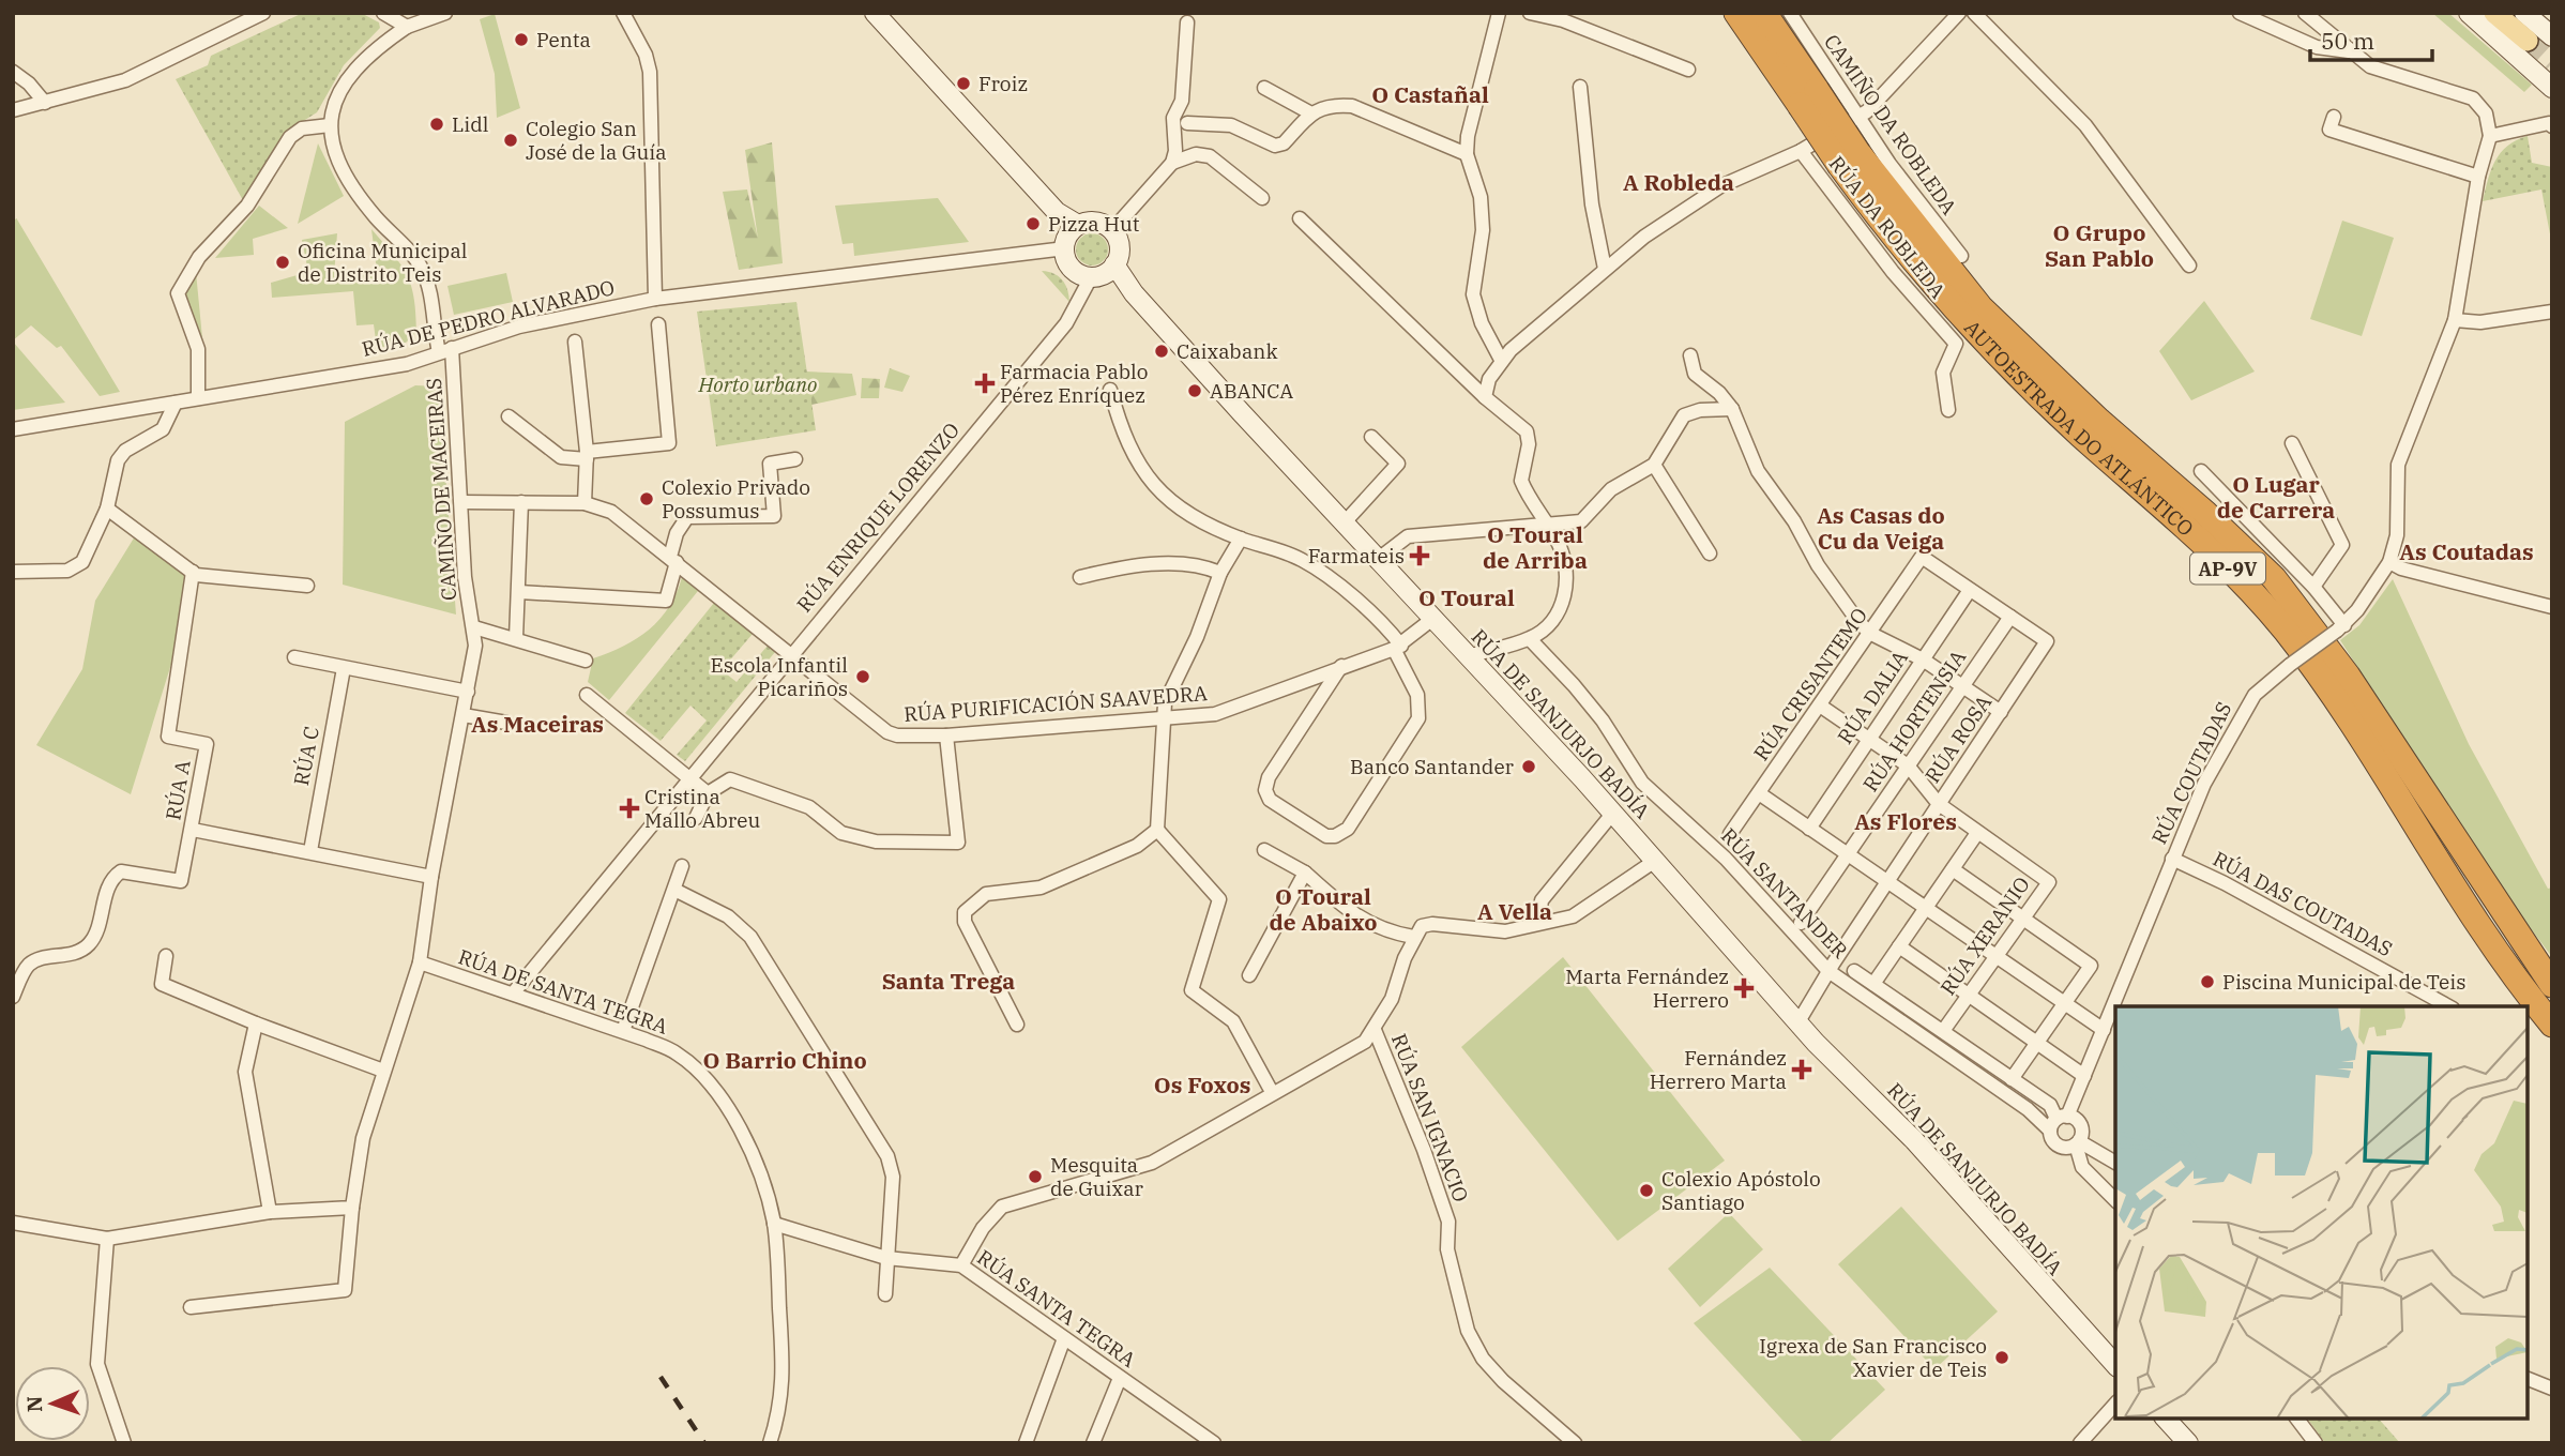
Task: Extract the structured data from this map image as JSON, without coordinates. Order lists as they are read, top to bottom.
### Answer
{
  "streets": {
    "highway": ["AUTOESTRADA DO ATLÁNTICO", "AP-9V"],
    "main road": ["RÚA DE SANJURJO BADÍA"],
    "street": [
      "CAMIÑO DA ROBLEDA",
      "RÚA DA ROBLEDA",
      "RÚA DE PEDRO ALVARADO",
      "CAMIÑO DE MACEIRAS",
      "RÚA ENRIQUE LORENZO",
      "RÚA CRISANTEMO",
      "RÚA DALIA",
      "RÚA PURIFICACIÓN SAAVEDRA",
      "RÚA HORTENSIA",
      "RÚA ROSA",
      "RÚA C",
      "RÚA COUTADAS",
      "RÚA A",
      "RÚA SANTANDER",
      "RÚA DAS COUTADAS",
      "RÚA XERANIO",
      "RÚA DE SANTA TEGRA",
      "RÚA SAN IGNACIO",
      "RÚA SANTA TEGRA"
    ]
  },
  "crossings": [
    ["CAMIÑO DA ROBLEDA", "RÚA DA ROBLEDA"],
    ["RÚA DE PEDRO ALVARADO", "CAMIÑO DE MACEIRAS"],
    ["RÚA DE PEDRO ALVARADO", "RÚA ENRIQUE LORENZO"],
    ["RÚA DE PEDRO ALVARADO", "RÚA DE SANJURJO BADÍA"],
    ["CAMIÑO DE MACEIRAS", "RÚA PURIFICACIÓN SAAVEDRA"],
    ["CAMIÑO DE MACEIRAS", "RÚA DE SANTA TEGRA"],
    ["RÚA ENRIQUE LORENZO", "RÚA PURIFICACIÓN SAAVEDRA"],
    ["RÚA ENRIQUE LORENZO", "RÚA DE SANJURJO BADÍA"],
    ["RÚA ENRIQUE LORENZO", "RÚA DE SANTA TEGRA"],
    ["RÚA CRISANTEMO", "RÚA DALIA"],
    ["RÚA CRISANTEMO", "RÚA XERANIO"],
    ["RÚA DALIA", "RÚA XERANIO"],
    ["RÚA PURIFICACIÓN SAAVEDRA", "RÚA DE SANJURJO BADÍA"],
    ["RÚA HORTENSIA", "RÚA ROSA"],
    ["RÚA HORTENSIA", "RÚA XERANIO"],
    ["RÚA ROSA", "RÚA SANTANDER"],
    ["RÚA ROSA", "RÚA XERANIO"],
    ["RÚA COUTADAS", "RÚA SANTANDER"],
    ["RÚA COUTADAS", "RÚA DAS COUTADAS"],
    ["RÚA DE SANTA TEGRA", "RÚA SANTA TEGRA"]
  ],
  "districts": [
    "O Castañal",
    "A Robleda",
    "O Grupo San Pablo",
    "O Lugar de Carrera",
    "As Casas do Cu da Veiga",
    "O Toural de Arriba",
    "As Coutadas",
    "O Toural",
    "As Maceiras",
    "As Flores",
    "O Toural de Abaixo",
    "A Vella",
    "Santa Trega",
    "O Barrio Chino",
    "Os Foxos"
  ],
  "parks": ["Horto urbano"],
  "places": {
    "other": [
      "Penta",
      "Froiz",
      "Lidl",
      "Colegio San José de la Guía",
      "Pizza Hut",
      "Oficina Municipal de Distrito Teis",
      "Caixabank",
      "ABANCA",
      "Colexio Privado Possumus",
      "Escola Infantil Picariños",
      "Banco Santander",
      "Piscina Municipal de Teis",
      "Mesquita de Guixar",
      "Colexio Apóstolo Santiago",
      "Igrexa de San Francisco Xavier de Teis"
    ],
    "health": [
      "Farmacia Pablo Pérez Enríquez",
      "Farmateis",
      "Cristina Mallo Abreu",
      "Marta Fernández Herrero",
      "Fernández Herrero Marta"
    ]
  },
  "scale_bar": "50 m",
  "north": "left"
}
